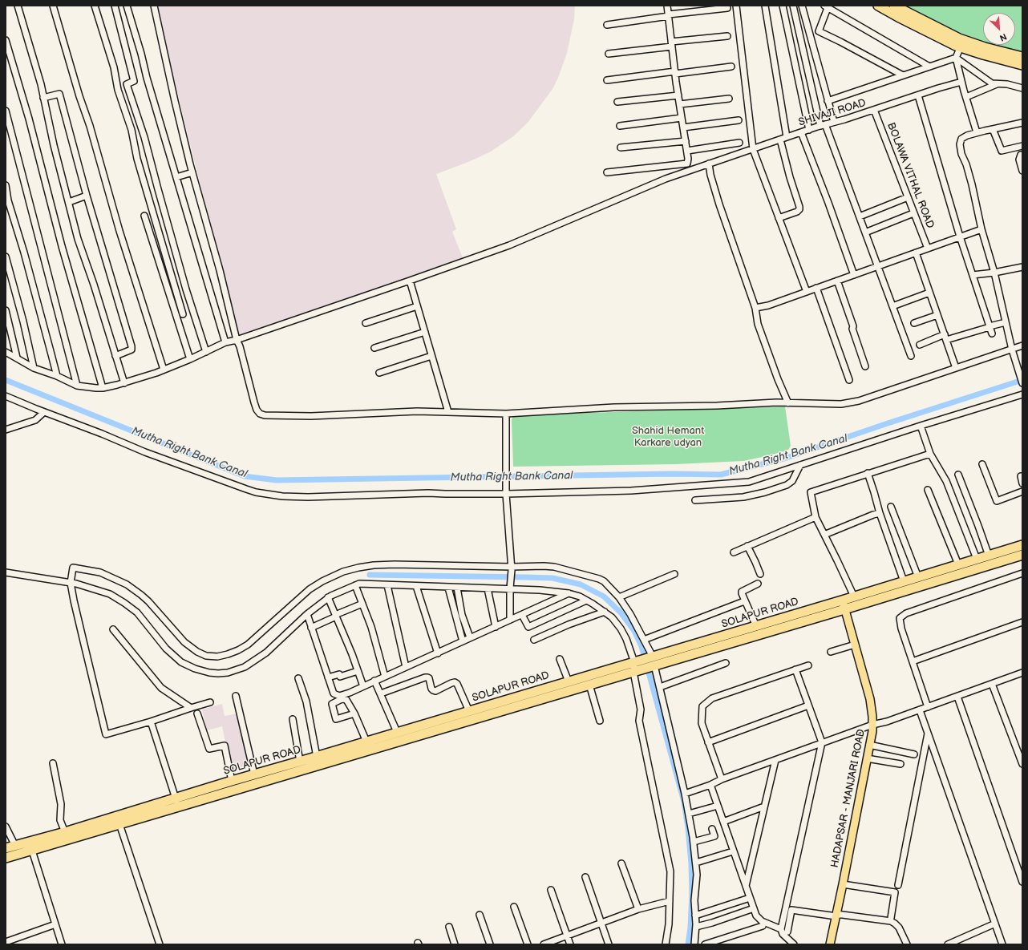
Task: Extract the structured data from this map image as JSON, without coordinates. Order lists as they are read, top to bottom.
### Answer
{
  "streets": {
    "highway": ["SOLAPUR ROAD"],
    "main road": ["HADAPSAR - MANJARI ROAD"],
    "street": ["SHIVAJI ROAD", "BOLAWA VITHAL ROAD"]
  },
  "crossings": [
    ["SHIVAJI ROAD", "BOLAWA VITHAL ROAD"],
    ["SOLAPUR ROAD", "HADAPSAR - MANJARI ROAD"]
  ],
  "water": ["Mutha Right Bank Canal"],
  "parks": ["Shahid Hemant Karkare udyan"],
  "north": "bottom right"
}
